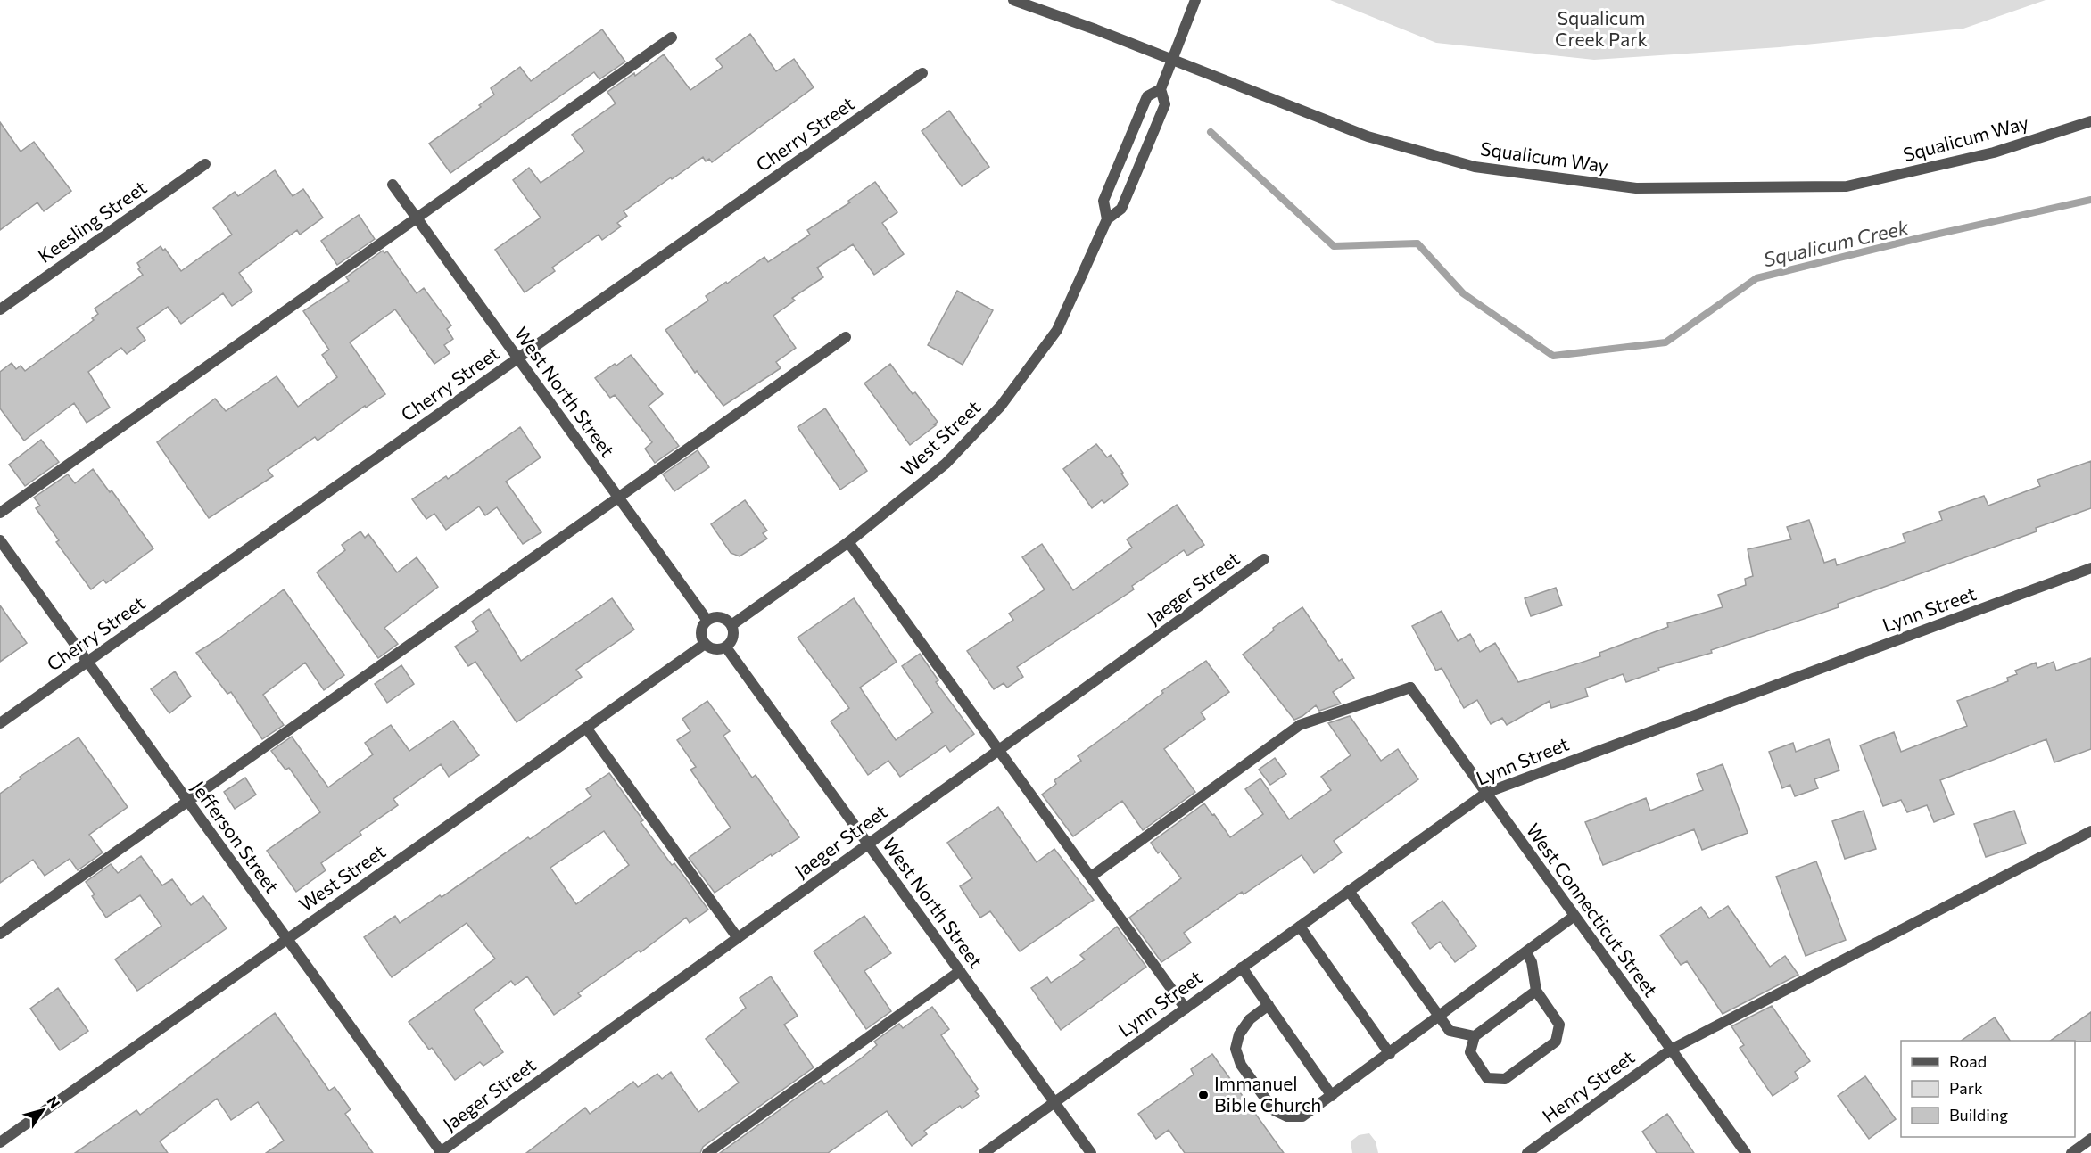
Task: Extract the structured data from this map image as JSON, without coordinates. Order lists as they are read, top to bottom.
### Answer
{
  "streets": {
    "street": [
      "Cherry Street",
      "Squalicum Way",
      "Keesling Street",
      "West North Street",
      "West Street",
      "Jaeger Street",
      "Lynn Street",
      "Jefferson Street",
      "West Connecticut Street",
      "Henry Street"
    ]
  },
  "crossings": [
    ["Cherry Street", "West North Street"],
    ["Cherry Street", "Jefferson Street"],
    ["Squalicum Way", "West Street"],
    ["West North Street", "West Street"],
    ["West North Street", "Jaeger Street"],
    ["West North Street", "Lynn Street"],
    ["West Street", "Jefferson Street"],
    ["Jaeger Street", "Jefferson Street"],
    ["Lynn Street", "West Connecticut Street"],
    ["West Connecticut Street", "Henry Street"]
  ],
  "water": ["Squalicum Creek"],
  "parks": ["Squalicum Creek Park"],
  "places": ["Immanuel Bible Church"],
  "legend": ["Road", "Park", "Building"],
  "north": "top right"
}
